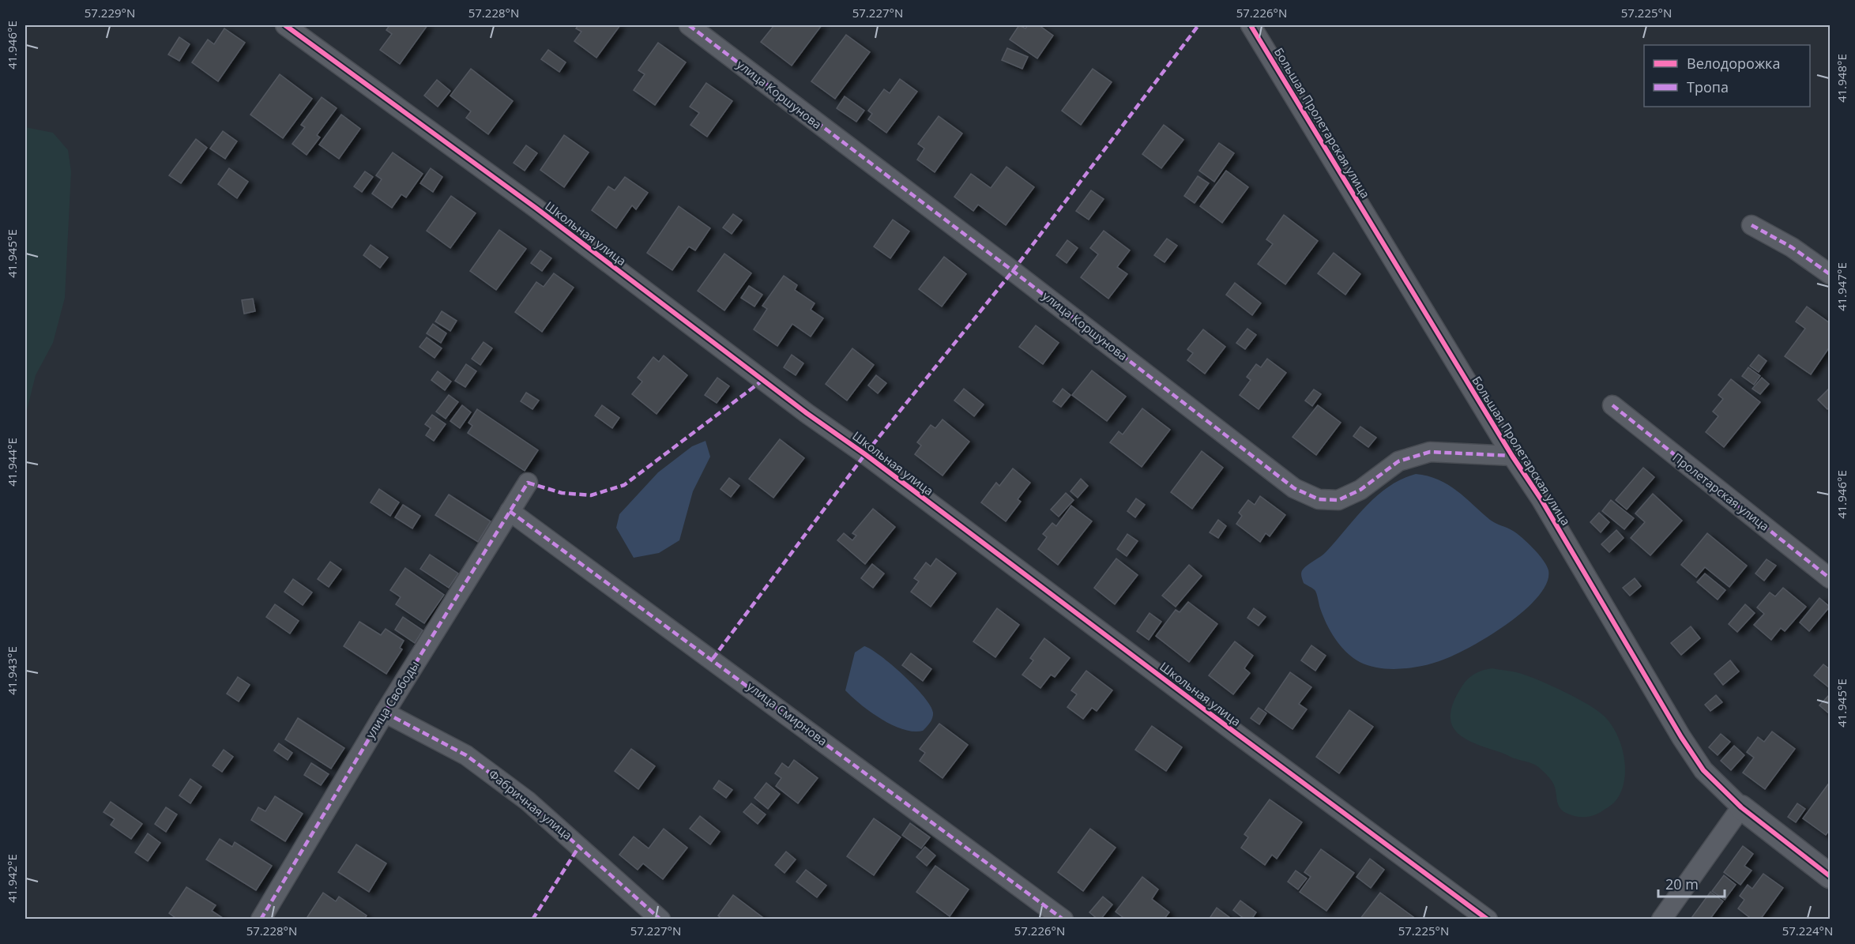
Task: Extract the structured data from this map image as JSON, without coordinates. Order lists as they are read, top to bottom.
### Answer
{
  "streets": {
    "street": [
      "улица Коршунова",
      "Большая Пролетарская улица",
      "Школьная улица",
      "Пролетарская улица",
      "улица Свободы",
      "улица Смирнова",
      "Фабричная улица"
    ]
  },
  "crossings": [
    ["улица Коршунова", "Большая Пролетарская улица"],
    ["улица Свободы", "улица Смирнова"],
    ["улица Свободы", "Фабричная улица"]
  ],
  "legend": ["Велодорожка", "Тропа"],
  "scale_bar": "20 m",
  "coordinates": [
    "57.229°N",
    "57.228°N",
    "57.227°N",
    "57.226°N",
    "57.225°N",
    "41.946°E",
    "41.948°E",
    "41.945°E",
    "41.947°E",
    "41.944°E",
    "41.943°E",
    "41.942°E",
    "57.224°N"
  ]
}
